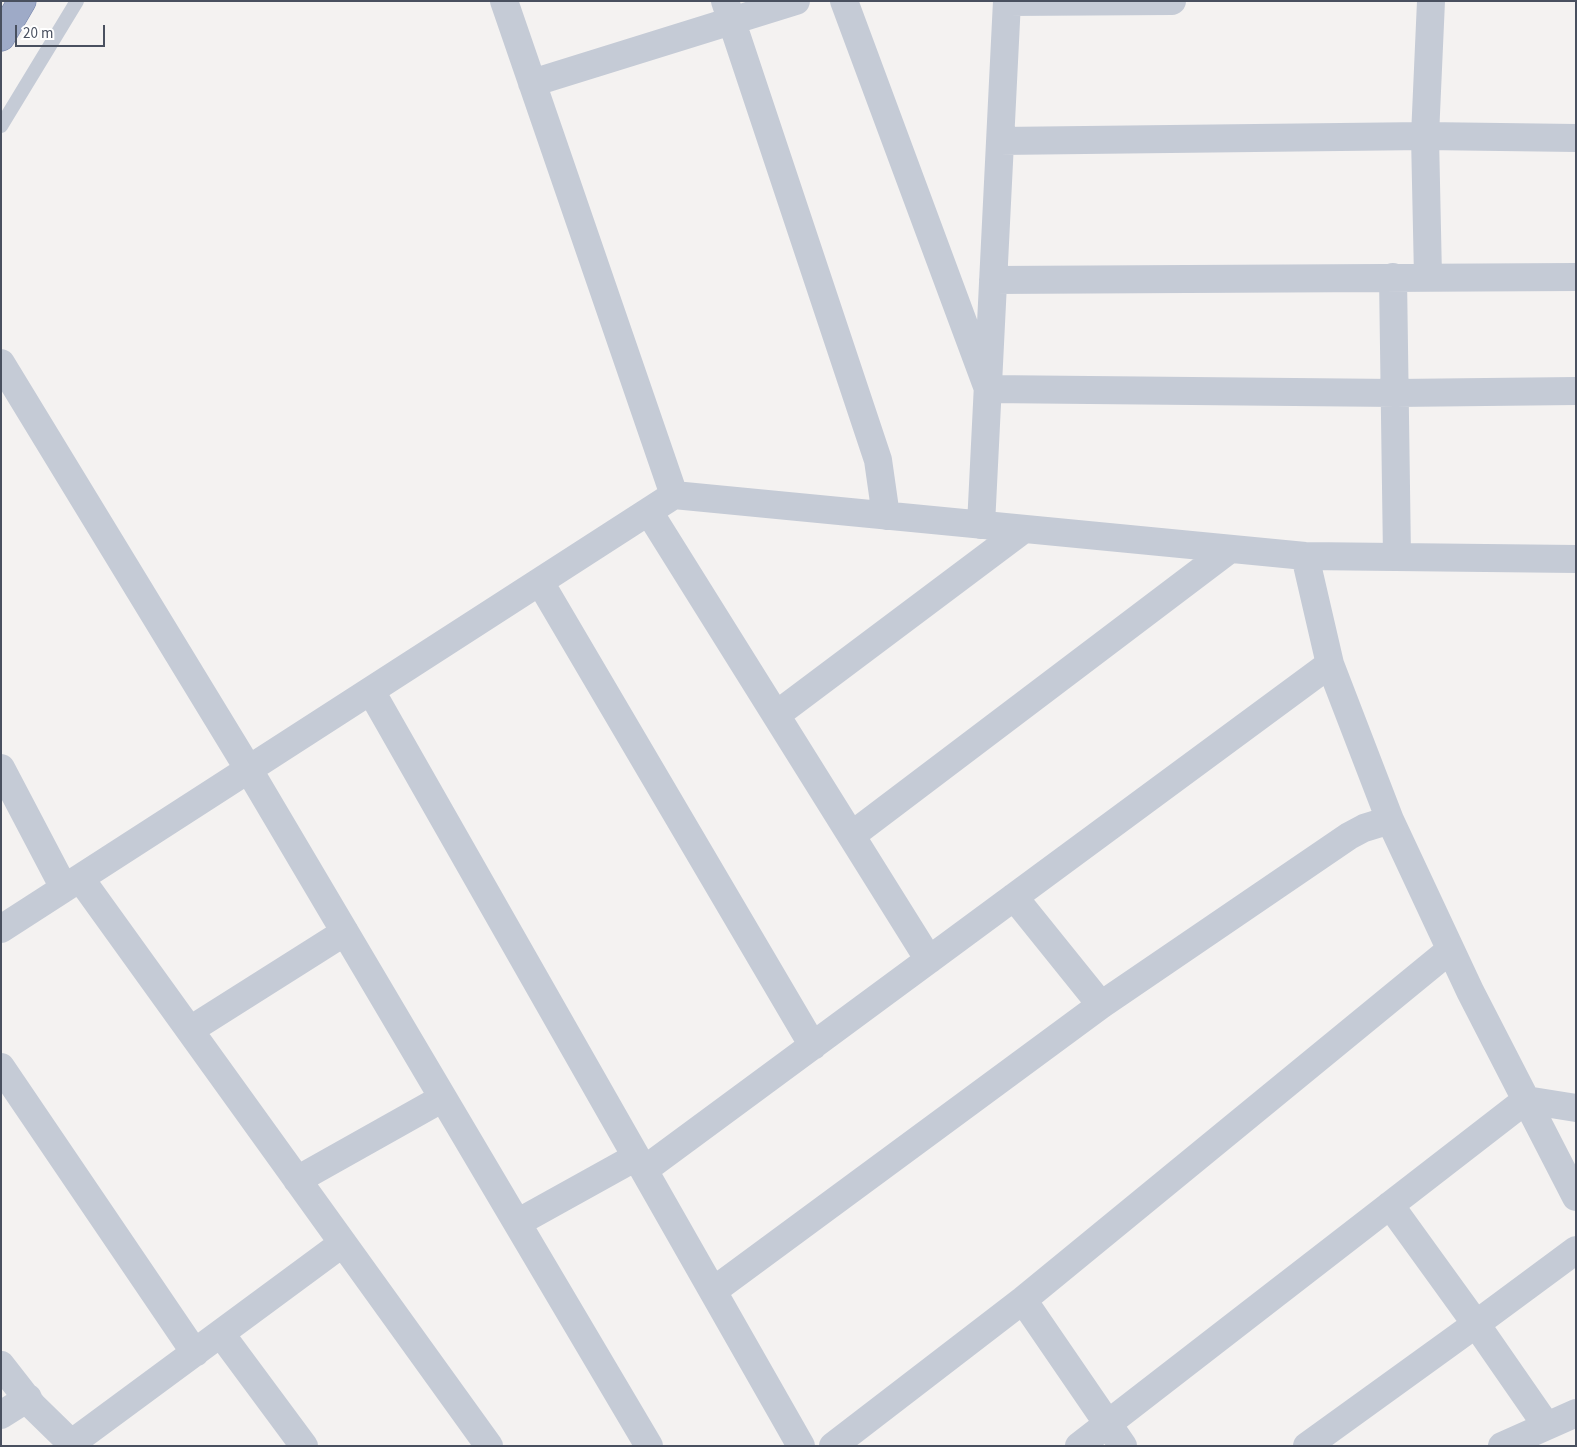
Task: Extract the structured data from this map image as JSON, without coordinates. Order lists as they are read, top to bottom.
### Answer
{
  "scale_bar": "20 m"
}
